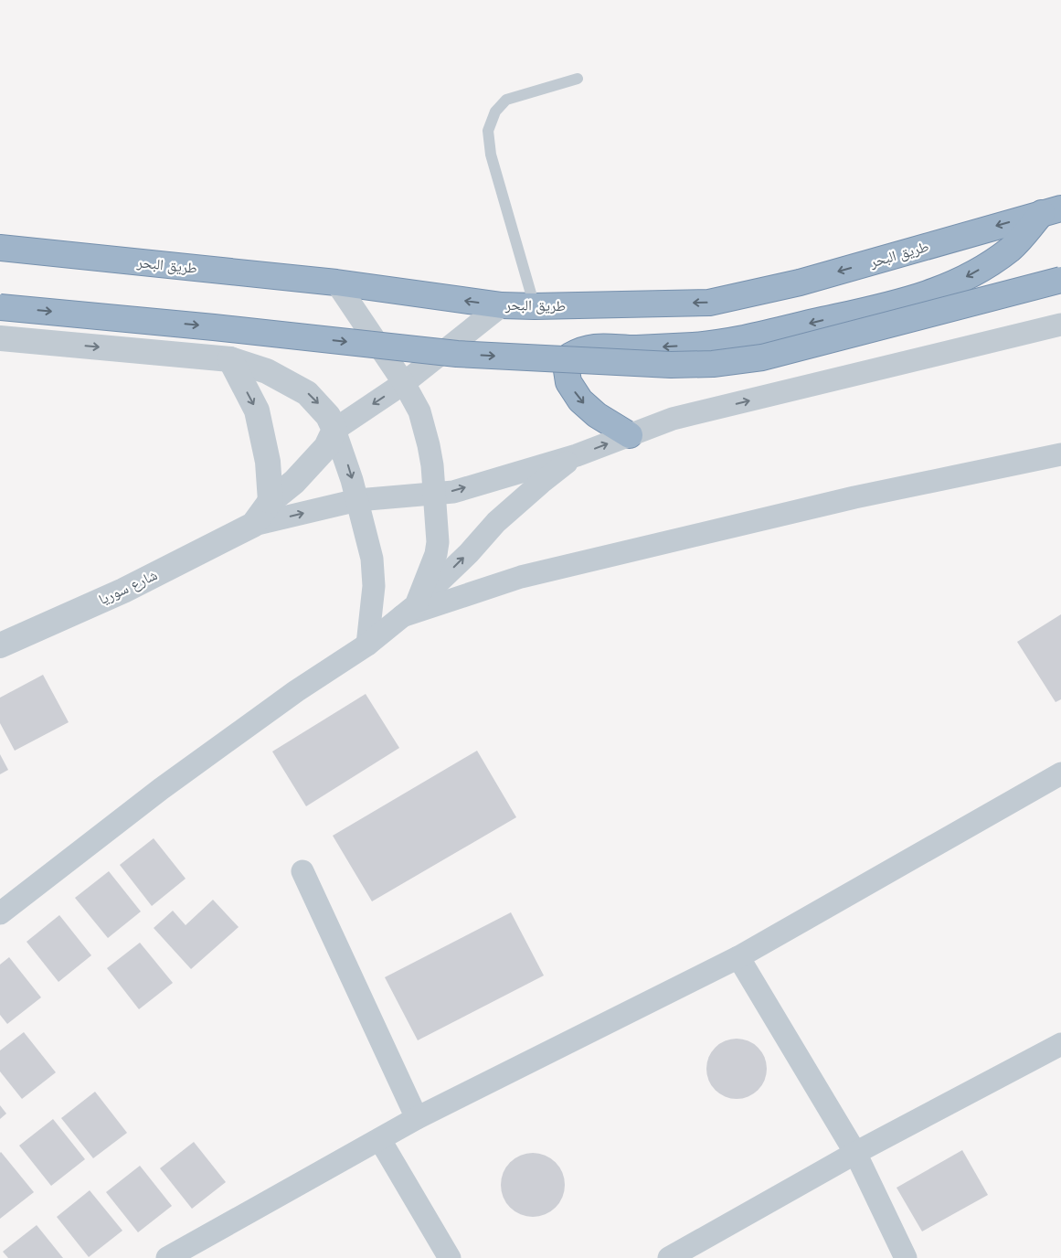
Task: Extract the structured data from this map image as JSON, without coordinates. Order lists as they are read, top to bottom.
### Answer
{
  "streets": {
    "highway": ["طريق البحر"],
    "street": ["شارع سوريا"]
  }
}
